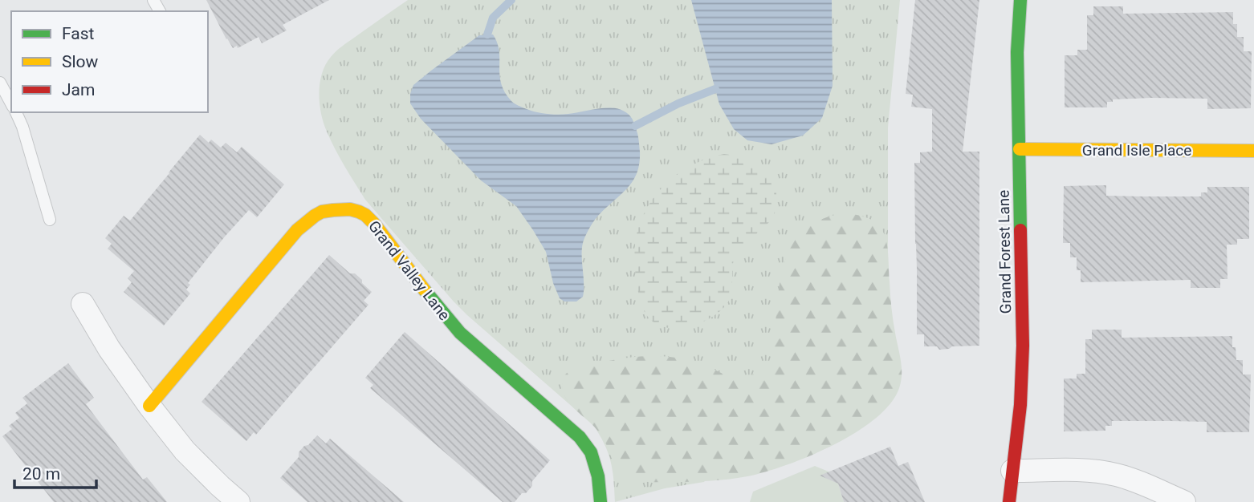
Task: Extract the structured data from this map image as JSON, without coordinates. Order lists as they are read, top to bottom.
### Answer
{
  "streets": {
    "street": ["Grand Isle Place", "Grand Forest Lane", "Grand Valley Lane"]
  },
  "crossings": [
    ["Grand Isle Place", "Grand Forest Lane"]
  ],
  "legend": ["Fast", "Slow", "Jam"],
  "scale_bar": "20 m"
}
